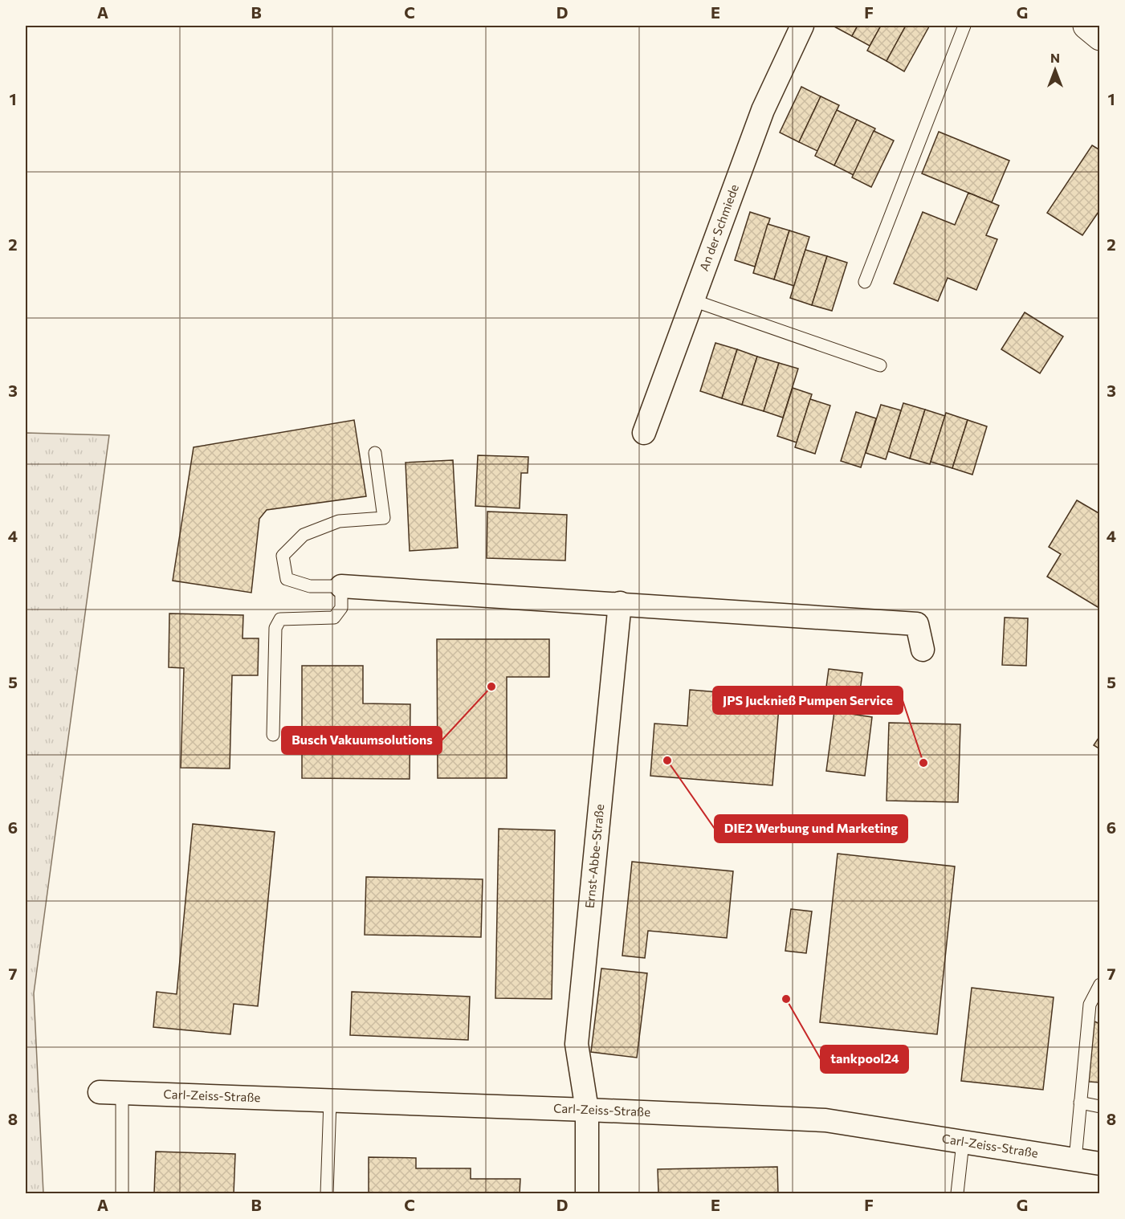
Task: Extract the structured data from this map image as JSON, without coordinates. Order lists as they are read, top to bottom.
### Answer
{
  "streets": {
    "street": ["An der Schmiede", "Ernst-Abbe-Straße", "Carl-Zeiss-Straße"]
  },
  "crossings": [
    ["Ernst-Abbe-Straße", "Carl-Zeiss-Straße"]
  ],
  "places": [
    "Busch Vakuumsolutions",
    "DIE2 Werbung und Marketing",
    "JPS Jucknieß Pumpen Service",
    "tankpool24"
  ],
  "north": "top",
  "grid": {
    "columns": [
      "A",
      "B",
      "C",
      "D",
      "E",
      "F",
      "G"
    ],
    "rows": [
      "1",
      "2",
      "3",
      "4",
      "5",
      "6",
      "7",
      "8"
    ]
  }
}
